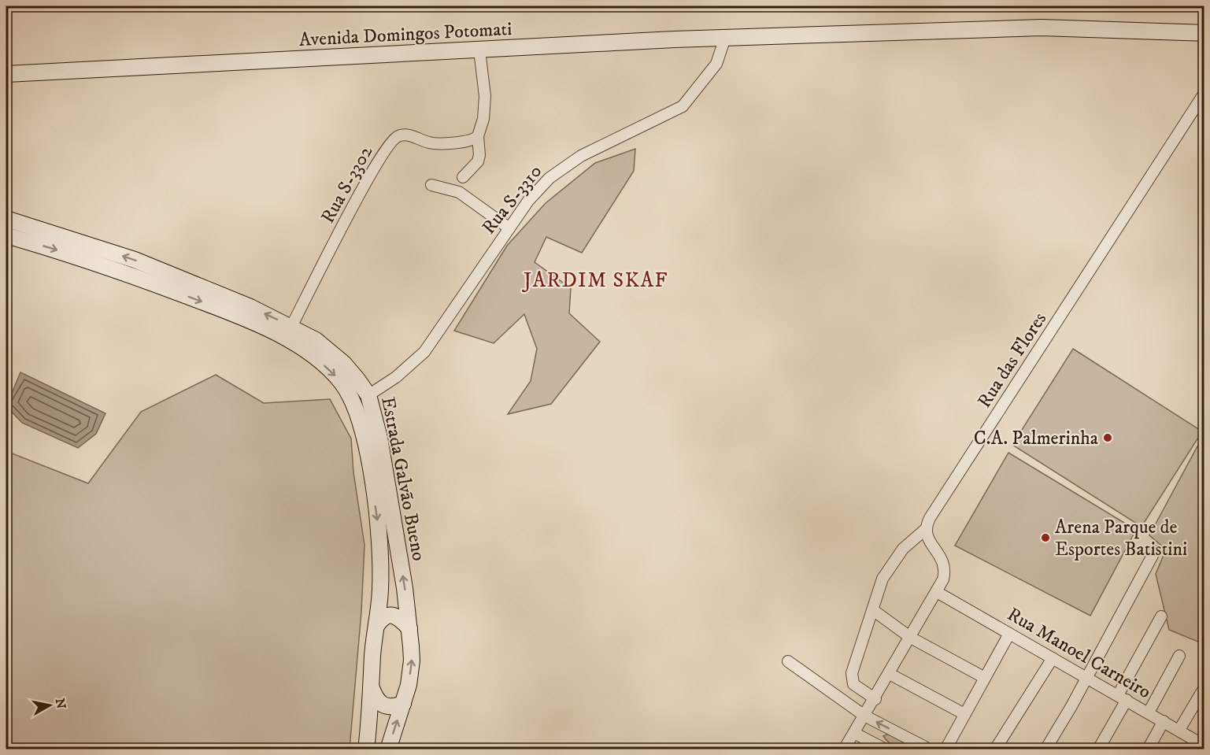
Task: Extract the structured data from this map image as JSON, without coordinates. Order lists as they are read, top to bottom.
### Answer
{
  "streets": {
    "main road": ["Avenida Domingos Potomati", "Estrada Galvão Bueno"],
    "street": [
      "Rua S-3302",
      "Rua S-3310",
      "Rua das Flores",
      "Rua Manoel Carneiro"
    ]
  },
  "crossings": [
    ["Avenida Domingos Potomati", "Rua S-3310"],
    ["Rua S-3302", "Estrada Galvão Bueno"],
    ["Rua S-3310", "Estrada Galvão Bueno"]
  ],
  "districts": ["JARDIM SKAF"],
  "places": ["C.A. Palmerinha", "Arena Parque de Esportes Batistini"],
  "north": "right"
}
